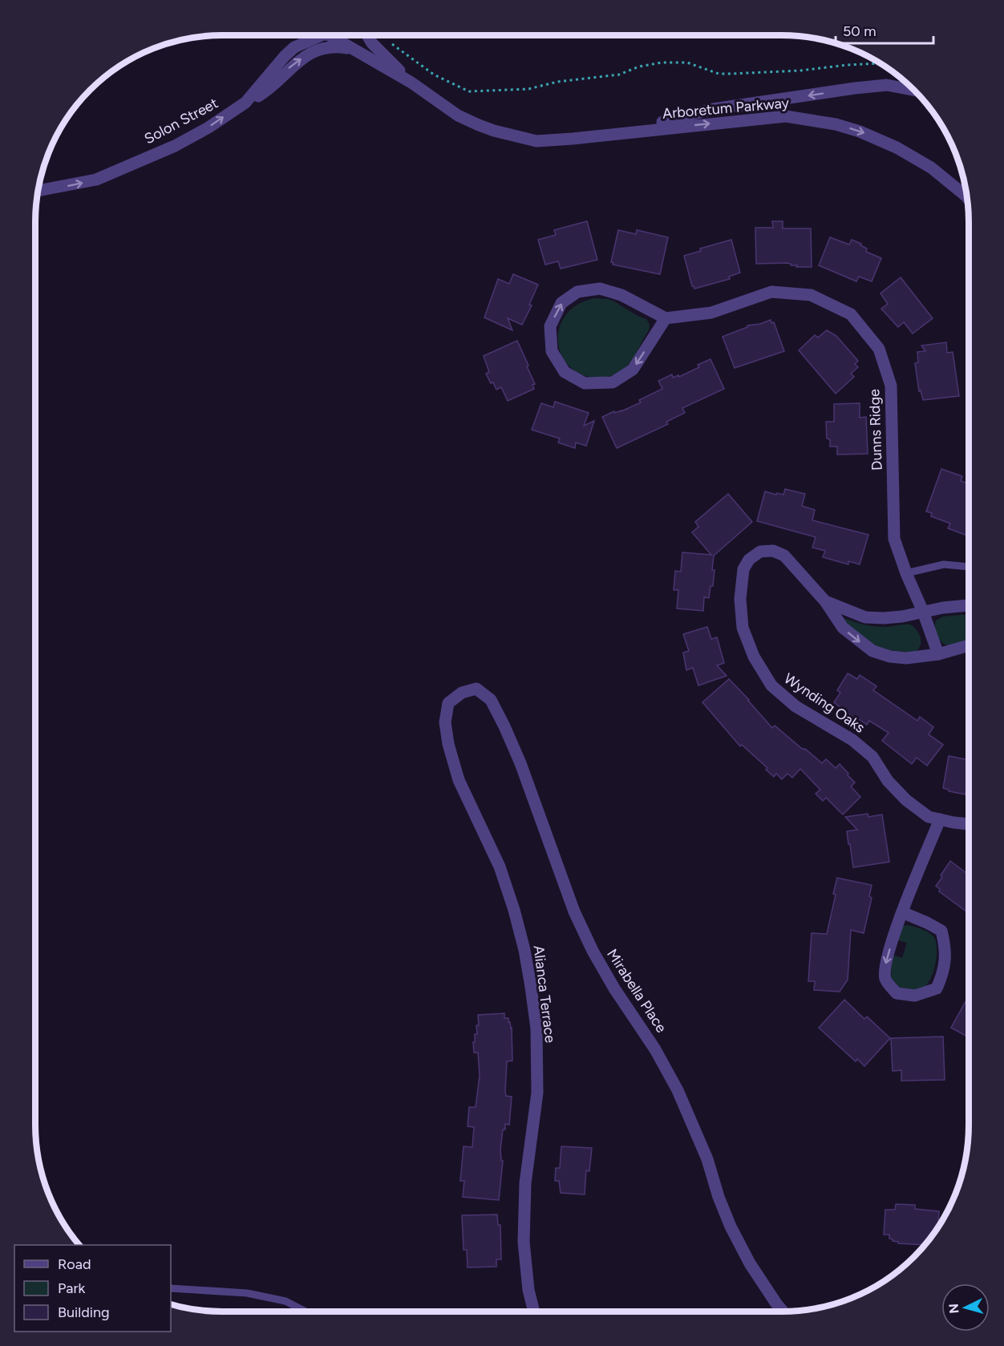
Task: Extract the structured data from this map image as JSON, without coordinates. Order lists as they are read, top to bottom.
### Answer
{
  "streets": {
    "street": [
      "Arboretum Parkway",
      "Solon Street",
      "Dunns Ridge",
      "Wynding Oaks",
      "Mirabella Place",
      "Alianca Terrace"
    ]
  },
  "crossings": [
    ["Dunns Ridge", "Wynding Oaks"],
    ["Mirabella Place", "Alianca Terrace"]
  ],
  "one_way": ["Solon Street"],
  "legend": ["Road", "Park", "Building"],
  "scale_bar": "50 m",
  "north": "left"
}
